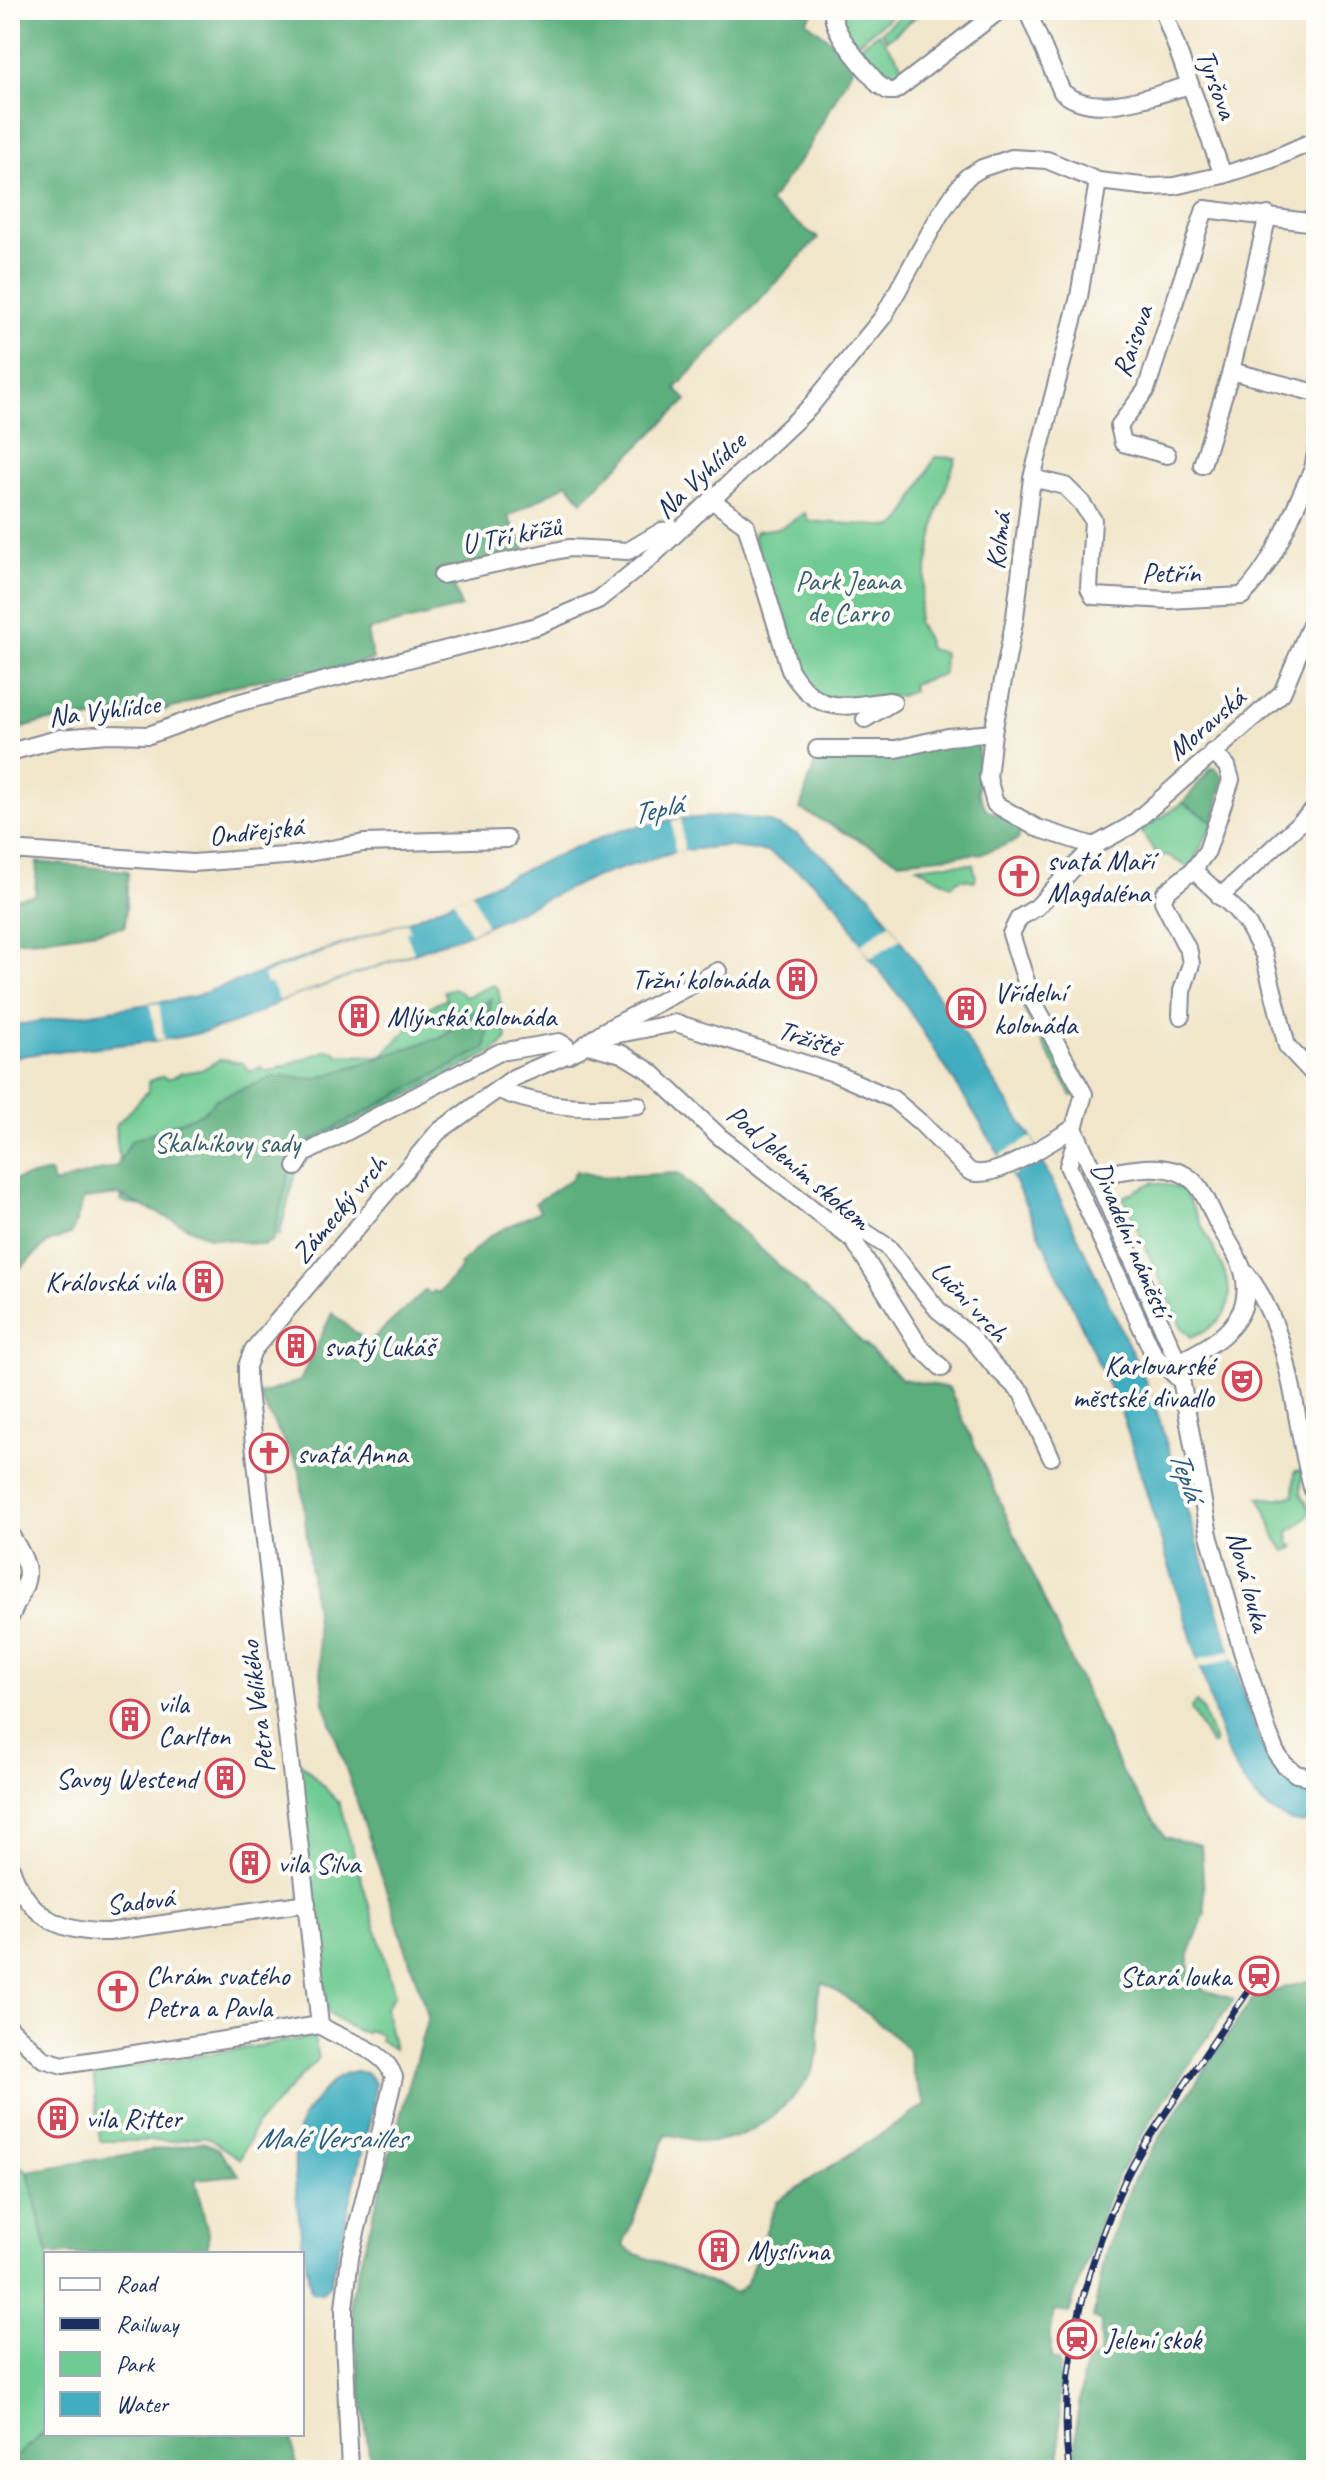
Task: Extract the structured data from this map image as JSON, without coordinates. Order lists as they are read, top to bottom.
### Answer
{
  "streets": {
    "street": [
      "Tyršova",
      "Raisova",
      "Na Vyhlídce",
      "U Tří křížů",
      "Kolmá",
      "Petřín",
      "Moravská",
      "Ondřejská",
      "Tržiště",
      "Pod Jelením skokem",
      "Zámecký vrch",
      "Divadelní náměstí",
      "Luční vrch",
      "Nová louka",
      "Petra Velikého",
      "Sadová"
    ]
  },
  "crossings": [
    ["Tyršova", "Na Vyhlídce"],
    ["Na Vyhlídce", "U Tří křížů"],
    ["Na Vyhlídce", "Kolmá"],
    ["Kolmá", "Petřín"],
    ["Kolmá", "Moravská"],
    ["Moravská", "Tržiště"],
    ["Moravská", "Divadelní náměstí"],
    ["Tržiště", "Pod Jelením skokem"],
    ["Tržiště", "Zámecký vrch"],
    ["Tržiště", "Divadelní náměstí"],
    ["Pod Jelením skokem", "Zámecký vrch"],
    ["Pod Jelením skokem", "Luční vrch"],
    ["Zámecký vrch", "Petra Velikého"],
    ["Divadelní náměstí", "Nová louka"],
    ["Petra Velikého", "Sadová"]
  ],
  "water": ["Teplá", "Malé Versailles"],
  "parks": ["Park Jeana de Carro", "Skalníkovy sady"],
  "places": {
    "church": ["svatá Maří Magdaléna", "svatá Anna", "Chrám svatého Petra a Pavla"],
    "building": [
      "Tržní kolonáda",
      "Vřídelní kolonáda",
      "Mlýnská kolonáda",
      "Královská vila",
      "svatý Lukáš",
      "vila Carlton",
      "Savoy Westend",
      "vila Silva",
      "vila Ritter",
      "Myslivna"
    ],
    "theatre": ["Karlovarské městské divadlo"],
    "station": ["Stará louka", "Jelení skok"]
  },
  "legend": [
    "Road",
    "Railway",
    "Park",
    "Water"
  ]
}
